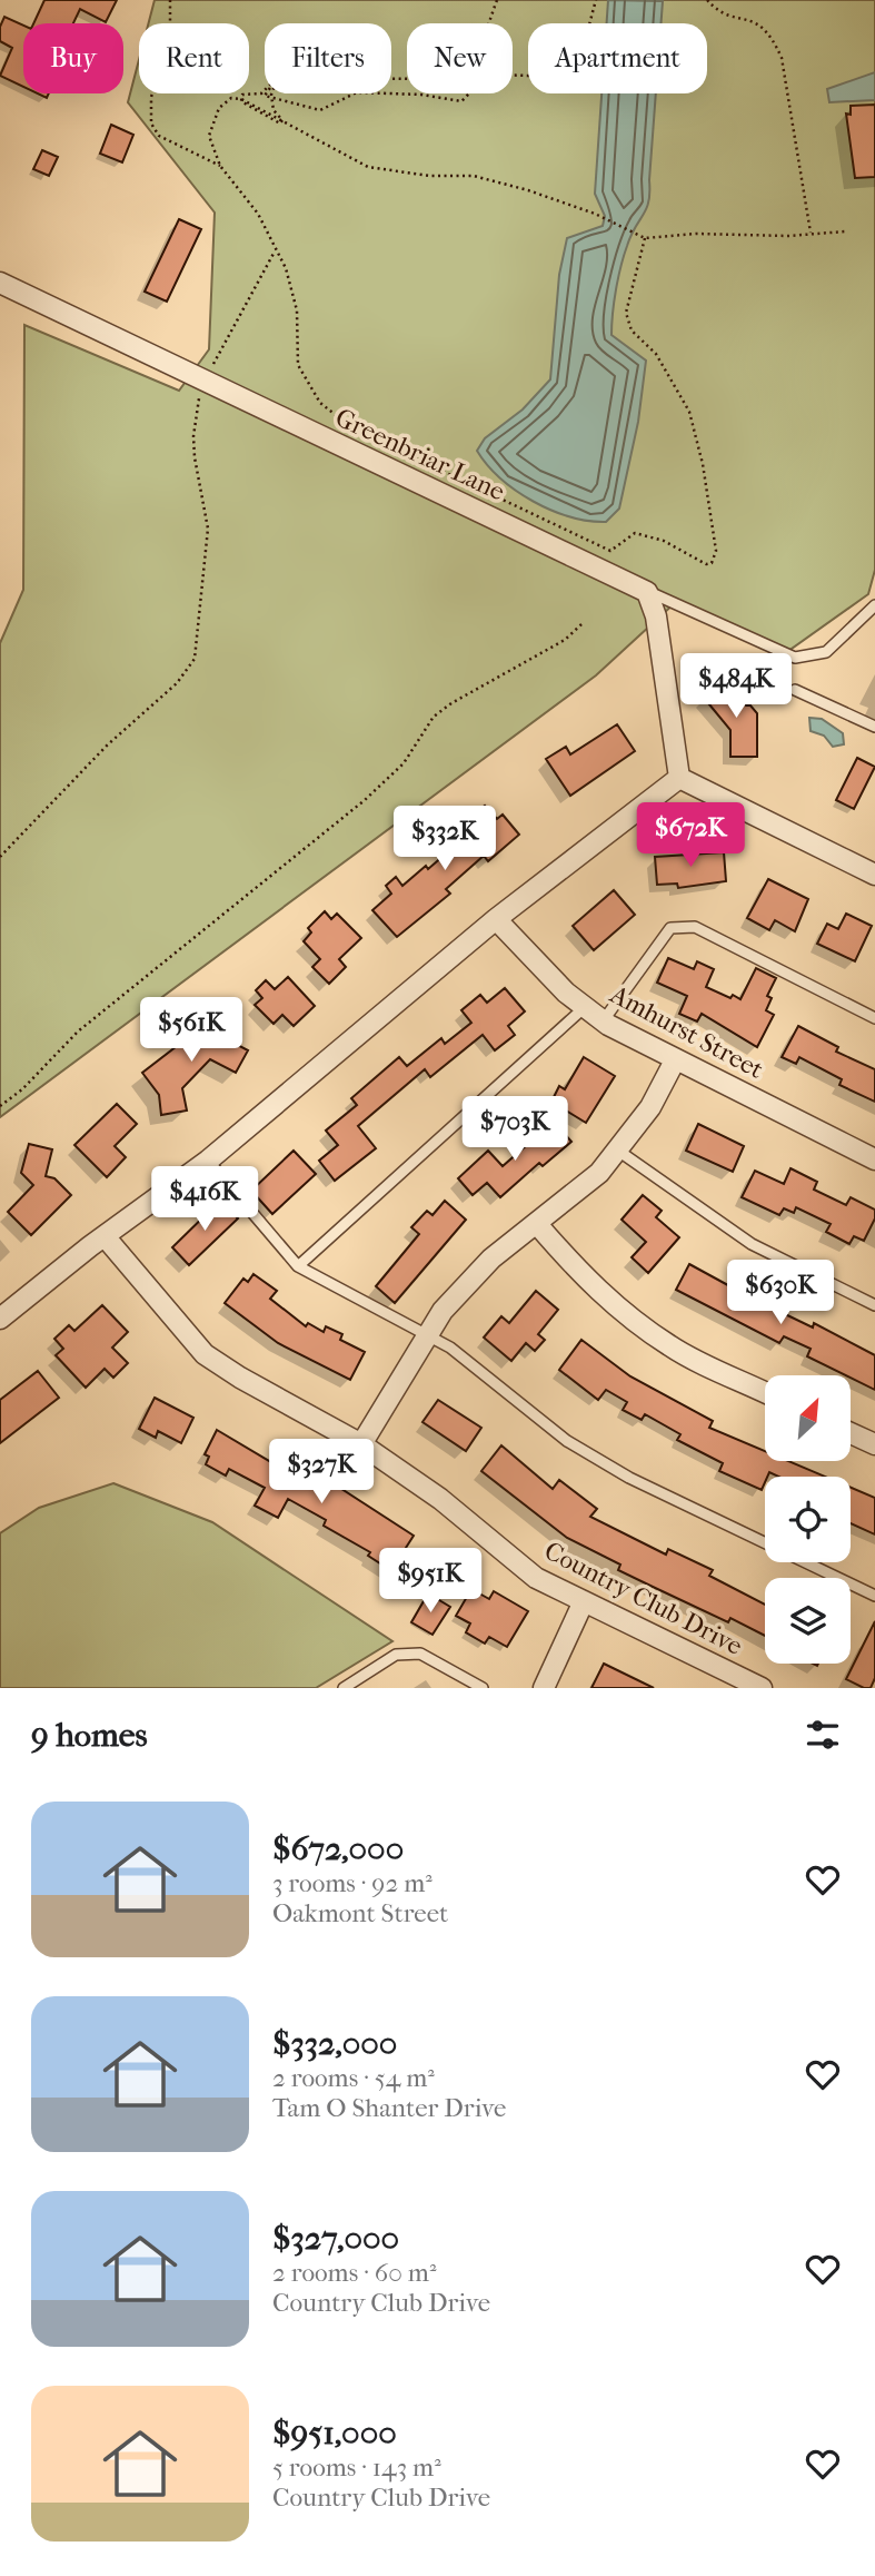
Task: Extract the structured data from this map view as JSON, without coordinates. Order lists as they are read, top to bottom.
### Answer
{
  "streets": {
    "street": ["Greenbriar Lane", "Amhurst Street", "Country Club Drive"]
  },
  "north": "top right",
  "page": {
    "chip": [
      "Buy",
      "Rent",
      "Filters",
      "New",
      "Apartment"
    ],
    "price": [
      "$484K",
      "$672K",
      "$332K",
      "$561K",
      "$703K",
      "$416K",
      "$630K",
      "$327K",
      "$951K"
    ],
    "heading": "9 homes",
    "list": [
      {
        "name": "$672,000",
        "note": "3 rooms · 92 m² · Oakmont Street"
      },
      {
        "name": "$332,000",
        "note": "2 rooms · 54 m² · Tam O Shanter Drive"
      },
      {
        "name": "$327,000",
        "note": "2 rooms · 60 m² · Country Club Drive"
      },
      {
        "name": "$951,000",
        "note": "5 rooms · 143 m² · Country Club Drive"
      }
    ]
  }
}
